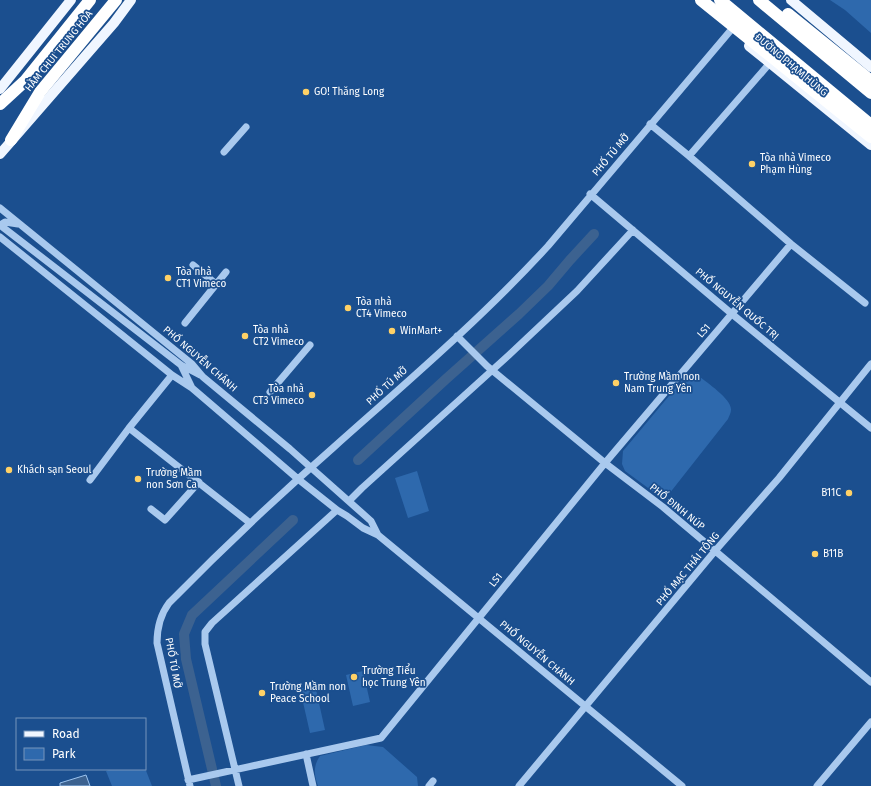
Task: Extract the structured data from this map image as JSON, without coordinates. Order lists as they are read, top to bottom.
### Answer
{
  "streets": {
    "highway": ["HẦM CHUI TRUNG HÒA"],
    "main road": ["ĐƯỜNG PHẠM HÙNG"],
    "street": [
      "PHỐ TÚ MỠ",
      "PHỐ NGUYỄN QUỐC TRỊ",
      "LS1",
      "PHỐ NGUYỄN CHÁNH",
      "PHỐ ĐINH NÚP",
      "PHỐ MẠC THÁI TÔNG"
    ]
  },
  "crossings": [
    ["ĐƯỜNG PHẠM HÙNG", "PHỐ TÚ MỠ"],
    ["PHỐ TÚ MỠ", "PHỐ NGUYỄN QUỐC TRỊ"],
    ["PHỐ TÚ MỠ", "LS1"],
    ["PHỐ TÚ MỠ", "PHỐ NGUYỄN CHÁNH"],
    ["PHỐ TÚ MỠ", "PHỐ ĐINH NÚP"],
    ["PHỐ NGUYỄN QUỐC TRỊ", "LS1"],
    ["PHỐ NGUYỄN QUỐC TRỊ", "PHỐ MẠC THÁI TÔNG"],
    ["LS1", "PHỐ NGUYỄN CHÁNH"],
    ["LS1", "PHỐ ĐINH NÚP"],
    ["PHỐ NGUYỄN CHÁNH", "PHỐ MẠC THÁI TÔNG"],
    ["PHỐ ĐINH NÚP", "PHỐ MẠC THÁI TÔNG"]
  ],
  "places": [
    "GO! Thăng Long",
    "Tòa nhà Vimeco Phạm Hùng",
    "Tòa nhà CT1 Vimeco",
    "Tòa nhà CT4 Vimeco",
    "WinMart+",
    "Tòa nhà CT2 Vimeco",
    "Trường Mầm non Nam Trung Yên",
    "Tòa nhà CT3 Vimeco",
    "Khách sạn Seoul",
    "Trường Mầm non Sơn Ca",
    "B11C",
    "B11B",
    "Trường Tiểu học Trung Yên",
    "Trường Mầm non Peace School"
  ],
  "legend": ["Road", "Park"]
}
